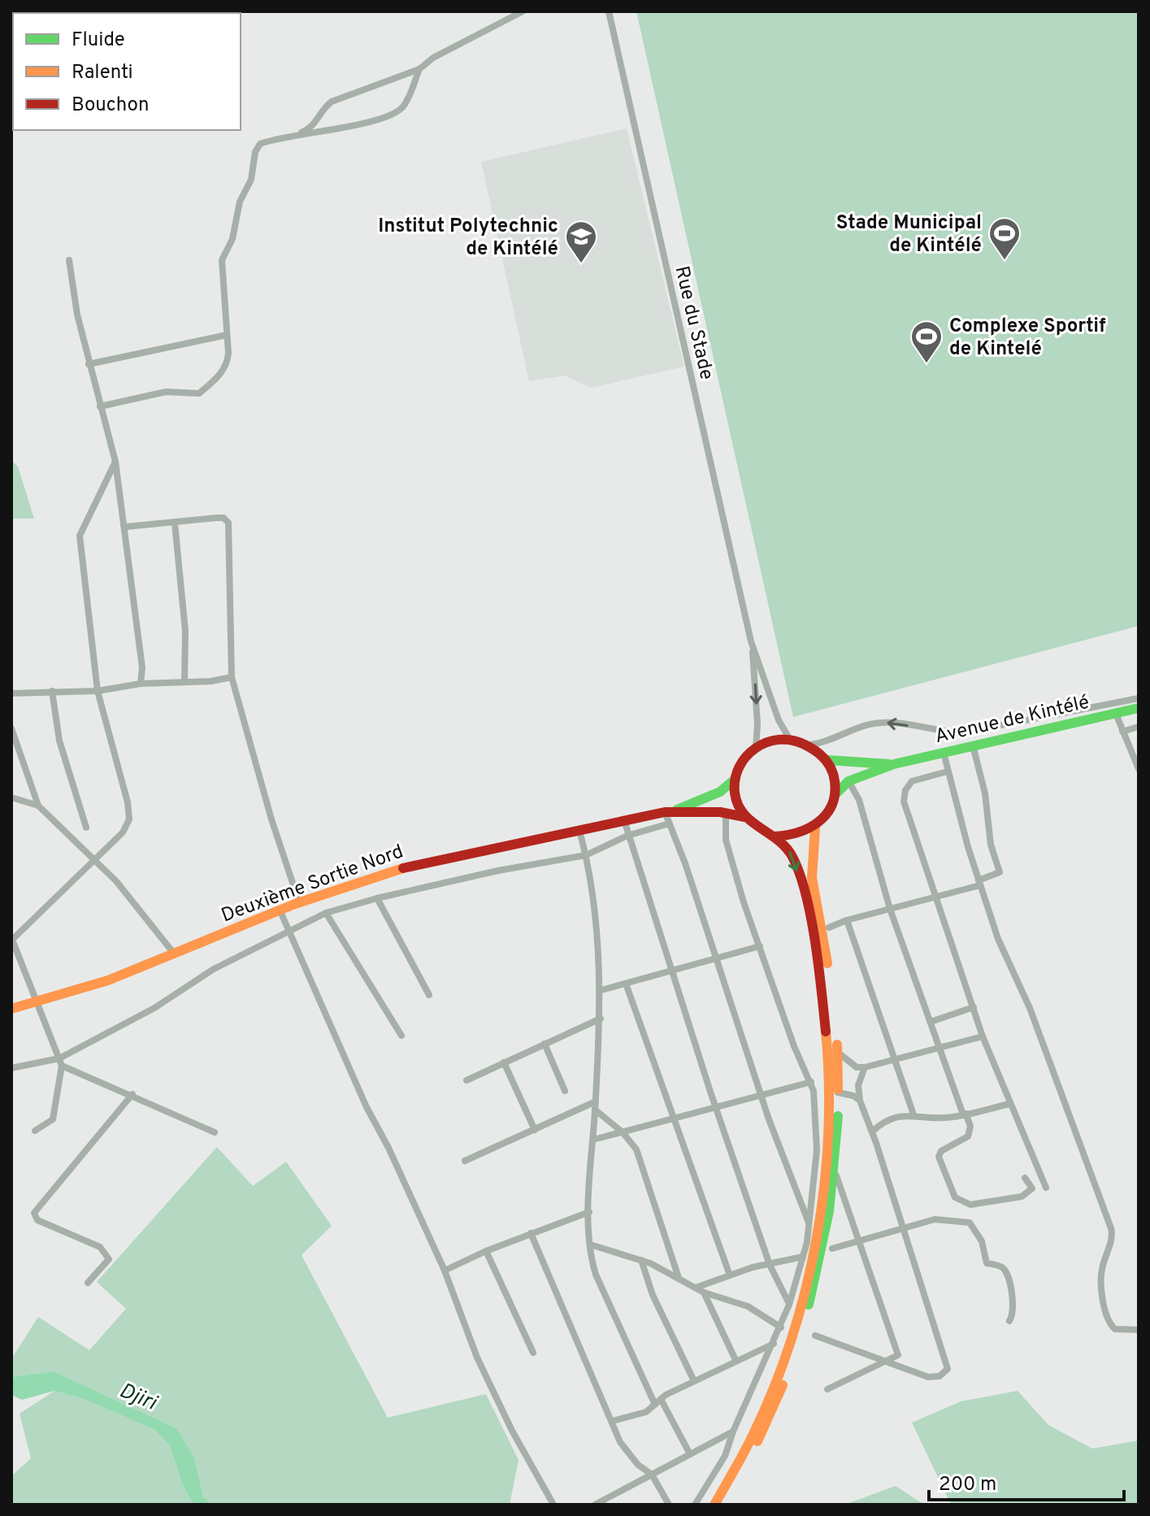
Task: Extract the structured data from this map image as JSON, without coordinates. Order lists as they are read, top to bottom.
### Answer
{
  "streets": {
    "main road": ["Avenue de Kintélé", "Deuxième Sortie Nord"],
    "street": ["Rue du Stade"]
  },
  "crossings": [
    ["Rue du Stade", "Avenue de Kintélé"],
    ["Rue du Stade", "Deuxième Sortie Nord"],
    ["Avenue de Kintélé", "Deuxième Sortie Nord"]
  ],
  "water": ["Djiri"],
  "places": {
    "sports": ["Stade Municipal de Kintélé", "Complexe Sportif de Kintelé"],
    "school or university": ["Institut Polytechnic de Kintélé"]
  },
  "legend": ["Fluide", "Ralenti", "Bouchon"],
  "scale_bar": "200 m"
}
